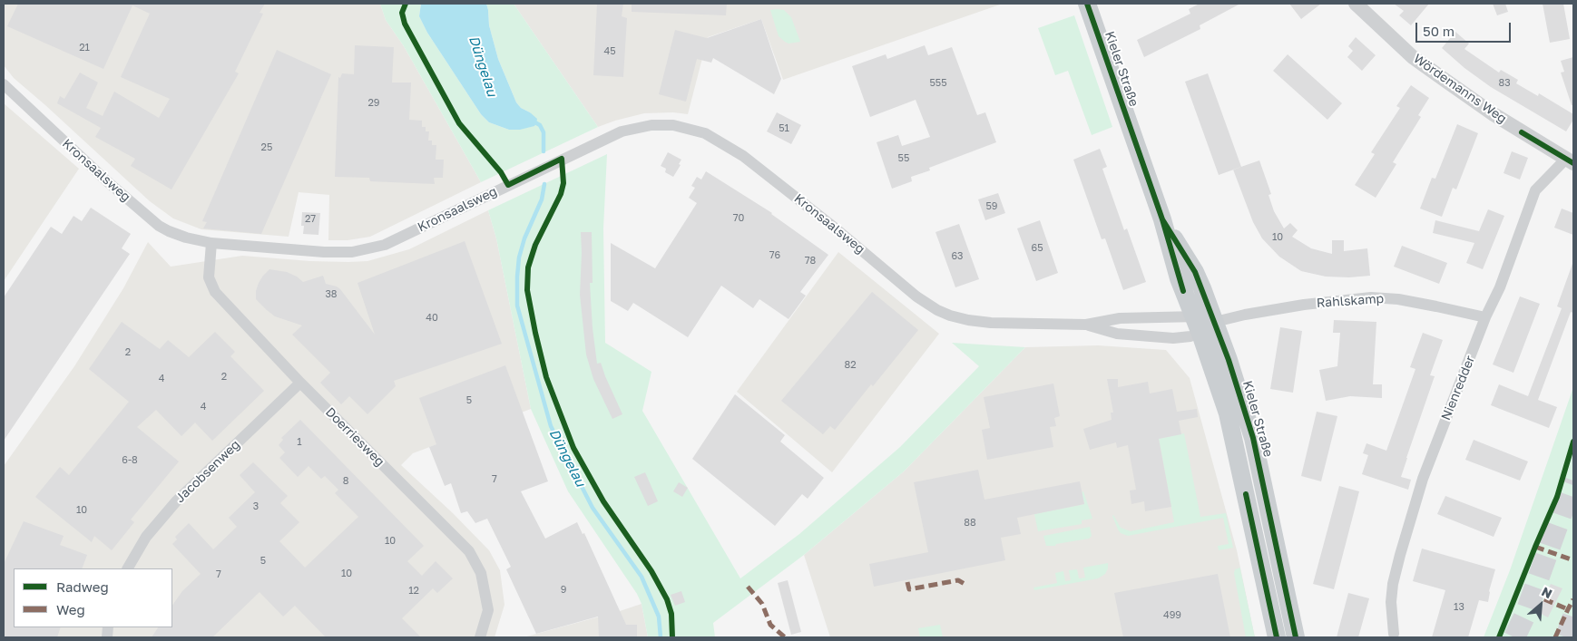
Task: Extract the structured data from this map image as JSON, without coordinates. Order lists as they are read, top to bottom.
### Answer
{
  "streets": {
    "main road": ["Kieler Straße"],
    "street": [
      "Wördemanns Weg",
      "Kronsaalsweg",
      "Rahlskamp",
      "Nienredder",
      "Doerriesweg",
      "Jacobsenweg"
    ]
  },
  "crossings": [
    ["Kieler Straße", "Kronsaalsweg"],
    ["Kieler Straße", "Rahlskamp"],
    ["Wördemanns Weg", "Nienredder"],
    ["Kronsaalsweg", "Rahlskamp"],
    ["Kronsaalsweg", "Doerriesweg"],
    ["Rahlskamp", "Nienredder"],
    ["Doerriesweg", "Jacobsenweg"]
  ],
  "water": ["Düngelau"],
  "house_numbers": [
    "21",
    "45",
    "555",
    "83",
    "29",
    "51",
    "25",
    "55",
    "59",
    "70",
    "27",
    "10",
    "65",
    "76",
    "63",
    "78",
    "38",
    "40",
    "2",
    "82",
    "2",
    "4",
    "5",
    "4",
    "1",
    "6-8",
    "7",
    "8",
    "3",
    "10",
    "88",
    "10",
    "5",
    "10",
    "7",
    "9",
    "12",
    "13",
    "499"
  ],
  "legend": ["Radweg", "Weg"],
  "scale_bar": "50 m",
  "north": "top right"
}
